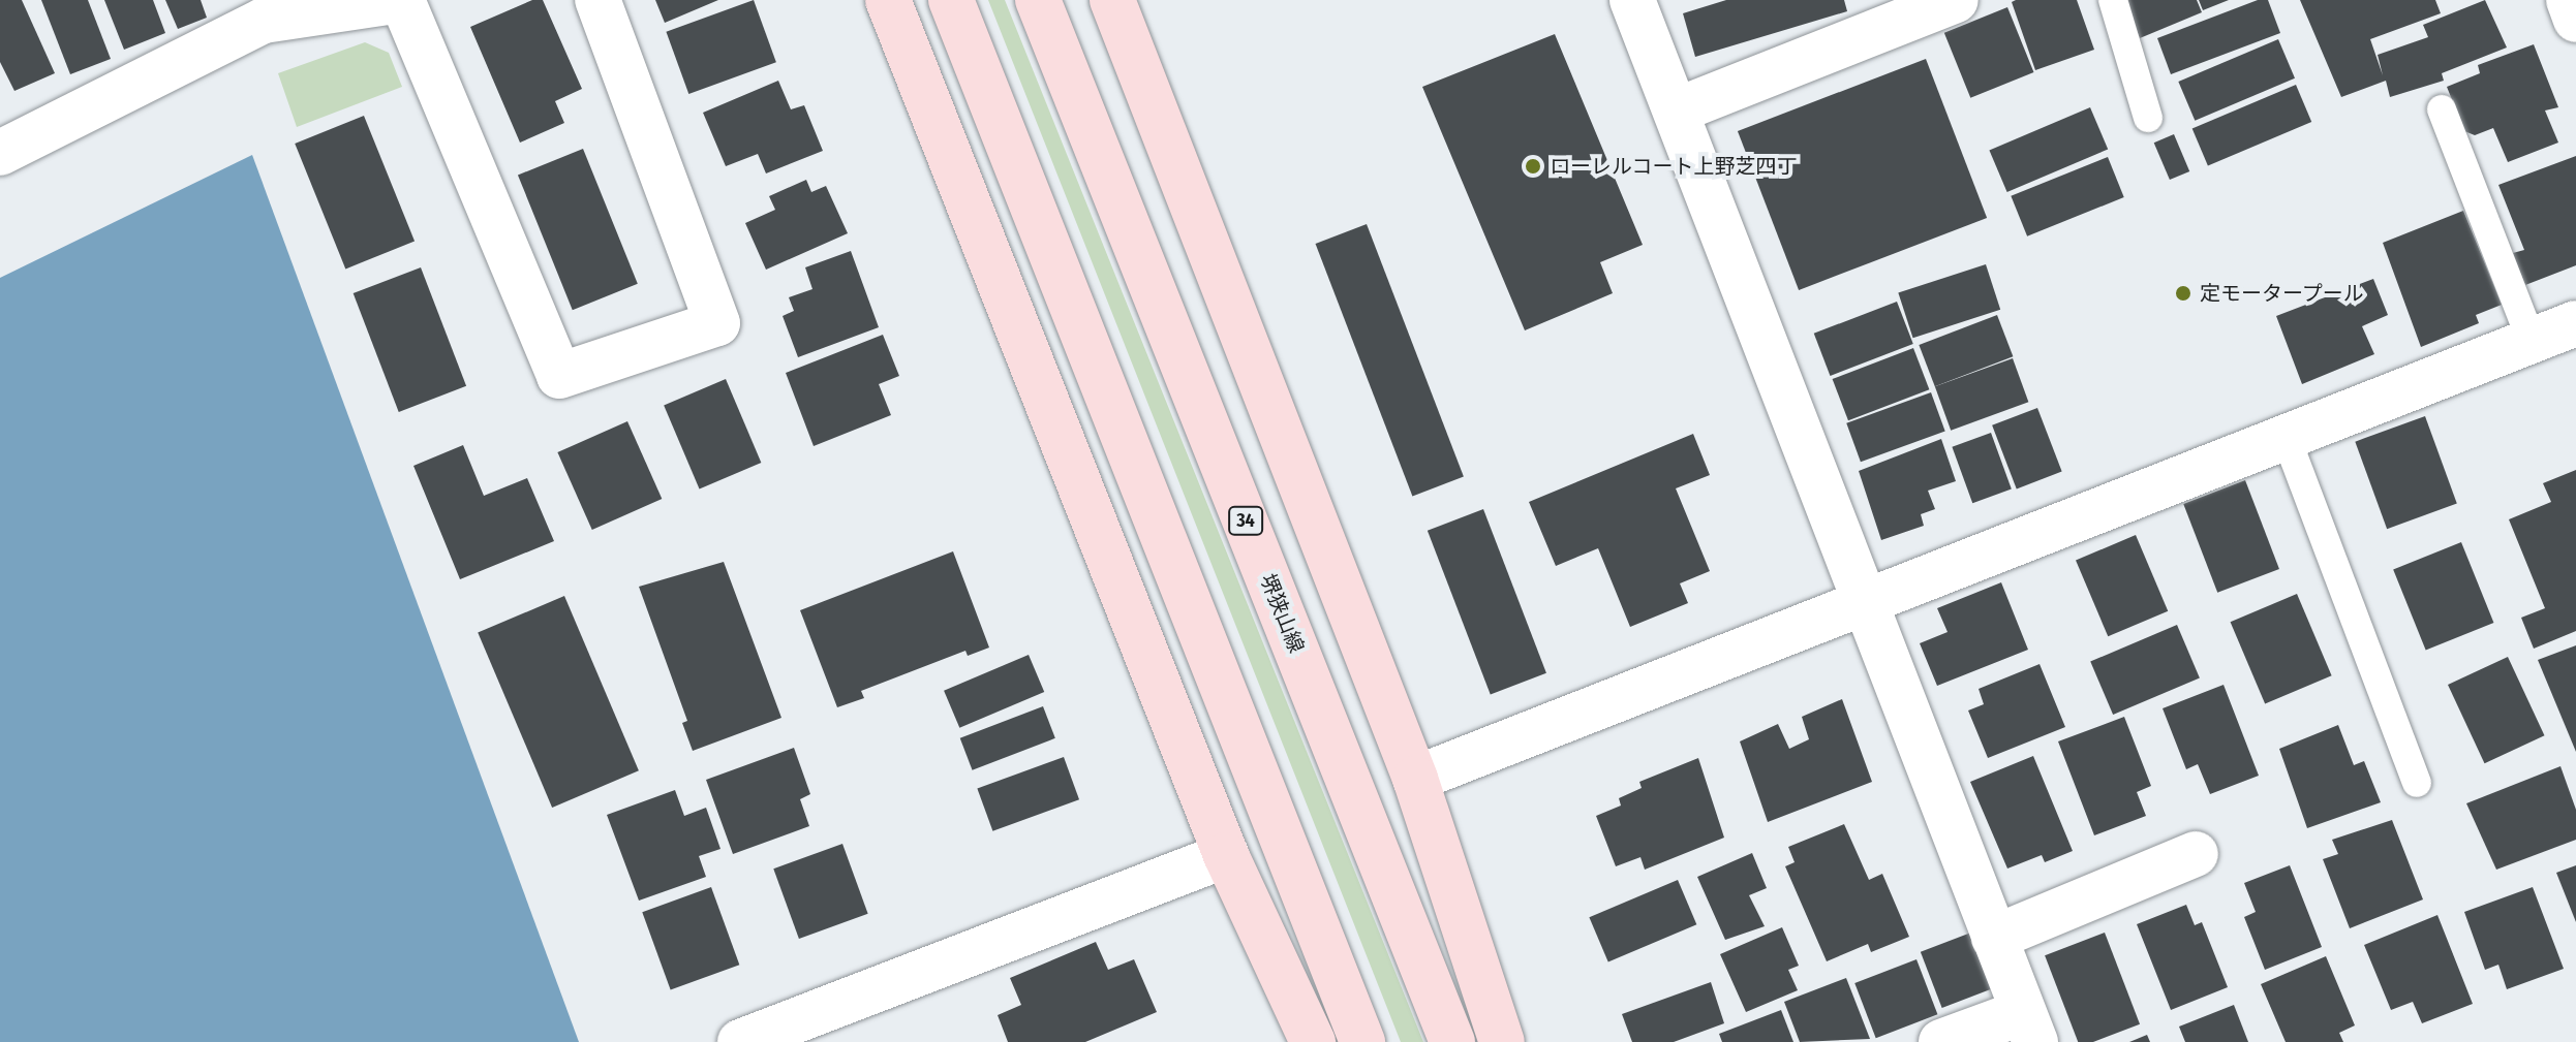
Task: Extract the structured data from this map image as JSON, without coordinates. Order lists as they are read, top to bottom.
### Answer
{
  "streets": {
    "main road": ["34", "堺狭山線"]
  },
  "places": ["ローレルコート上野芝四丁", "定モータープール"]
}
